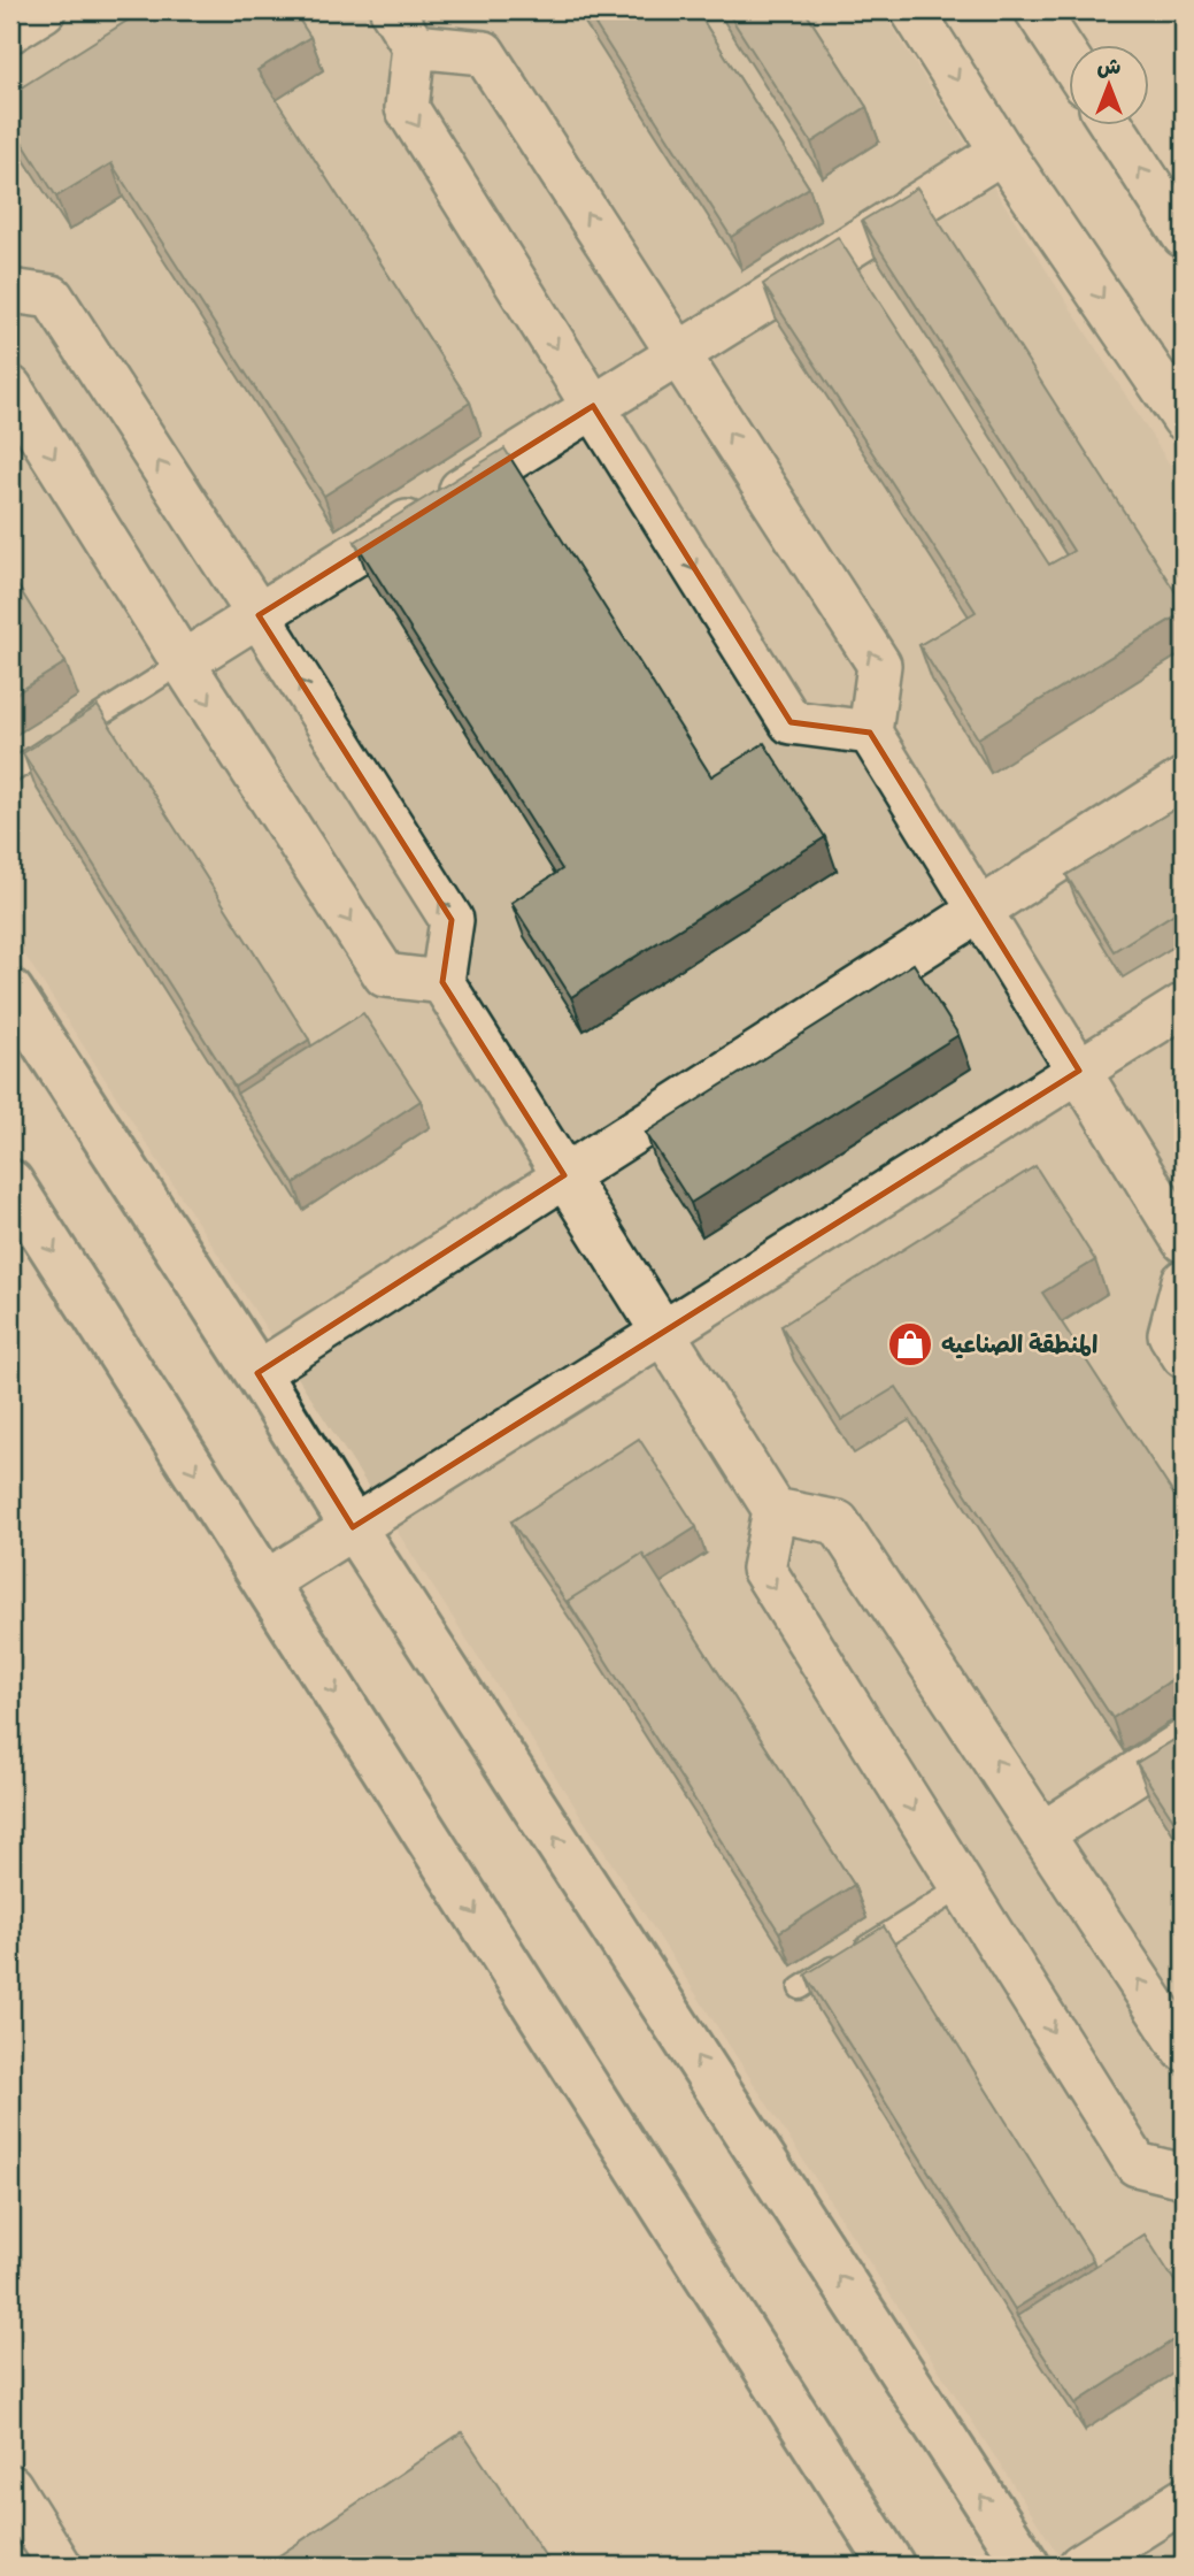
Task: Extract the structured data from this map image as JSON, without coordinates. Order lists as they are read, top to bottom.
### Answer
{
  "places": {
    "shop": ["المنطقة الصناعيه"]
  },
  "north": "top"
}
